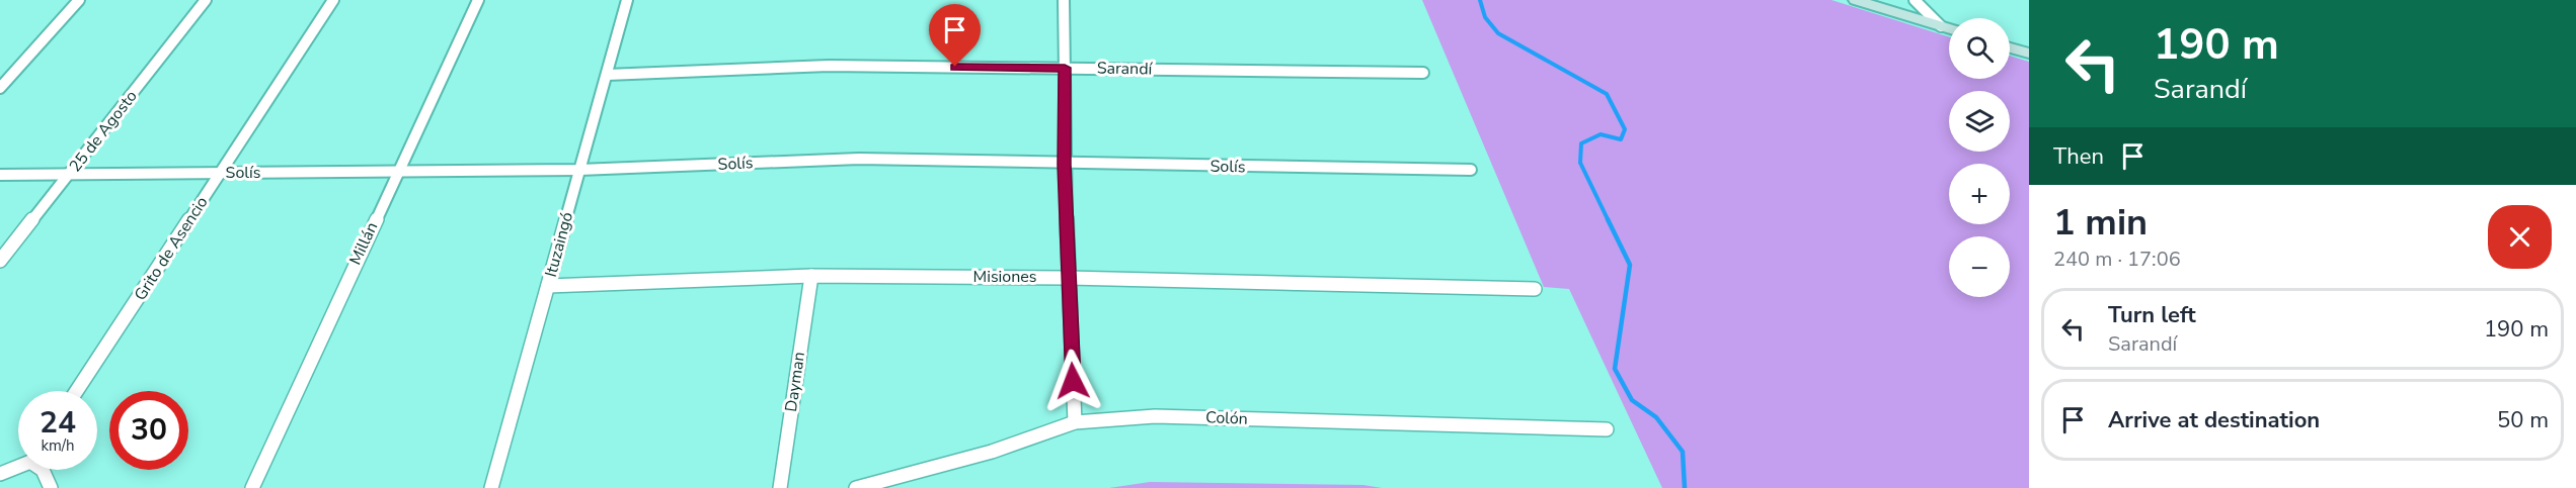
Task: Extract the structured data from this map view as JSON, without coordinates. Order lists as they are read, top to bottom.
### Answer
{
  "streets": {
    "street": [
      "Sarandí",
      "25 de Agosto",
      "Solís",
      "Millán",
      "Ituzaingó",
      "Grito de Asencio",
      "Misiones",
      "Dayman",
      "Colón"
    ]
  },
  "crossings": [
    ["Sarandí", "Ituzaingó"],
    ["25 de Agosto", "Solís"],
    ["Solís", "Millán"],
    ["Solís", "Ituzaingó"],
    ["Solís", "Grito de Asencio"],
    ["Ituzaingó", "Misiones"],
    ["Misiones", "Dayman"]
  ],
  "page": {
    "turn": ["190 m", "Sarandí"],
    "map_buttons": ["+", "−"],
    "then": "Then",
    "heading": ["1 min", "240 m · 17:06"],
    "list": [
      {
        "name": "Turn left",
        "note": "Sarandí",
        "value": "190 m"
      },
      {
        "name": "Arrive at destination",
        "value": "50 m"
      }
    ],
    "speed": "24 km/h",
    "limit": "30"
  }
}
